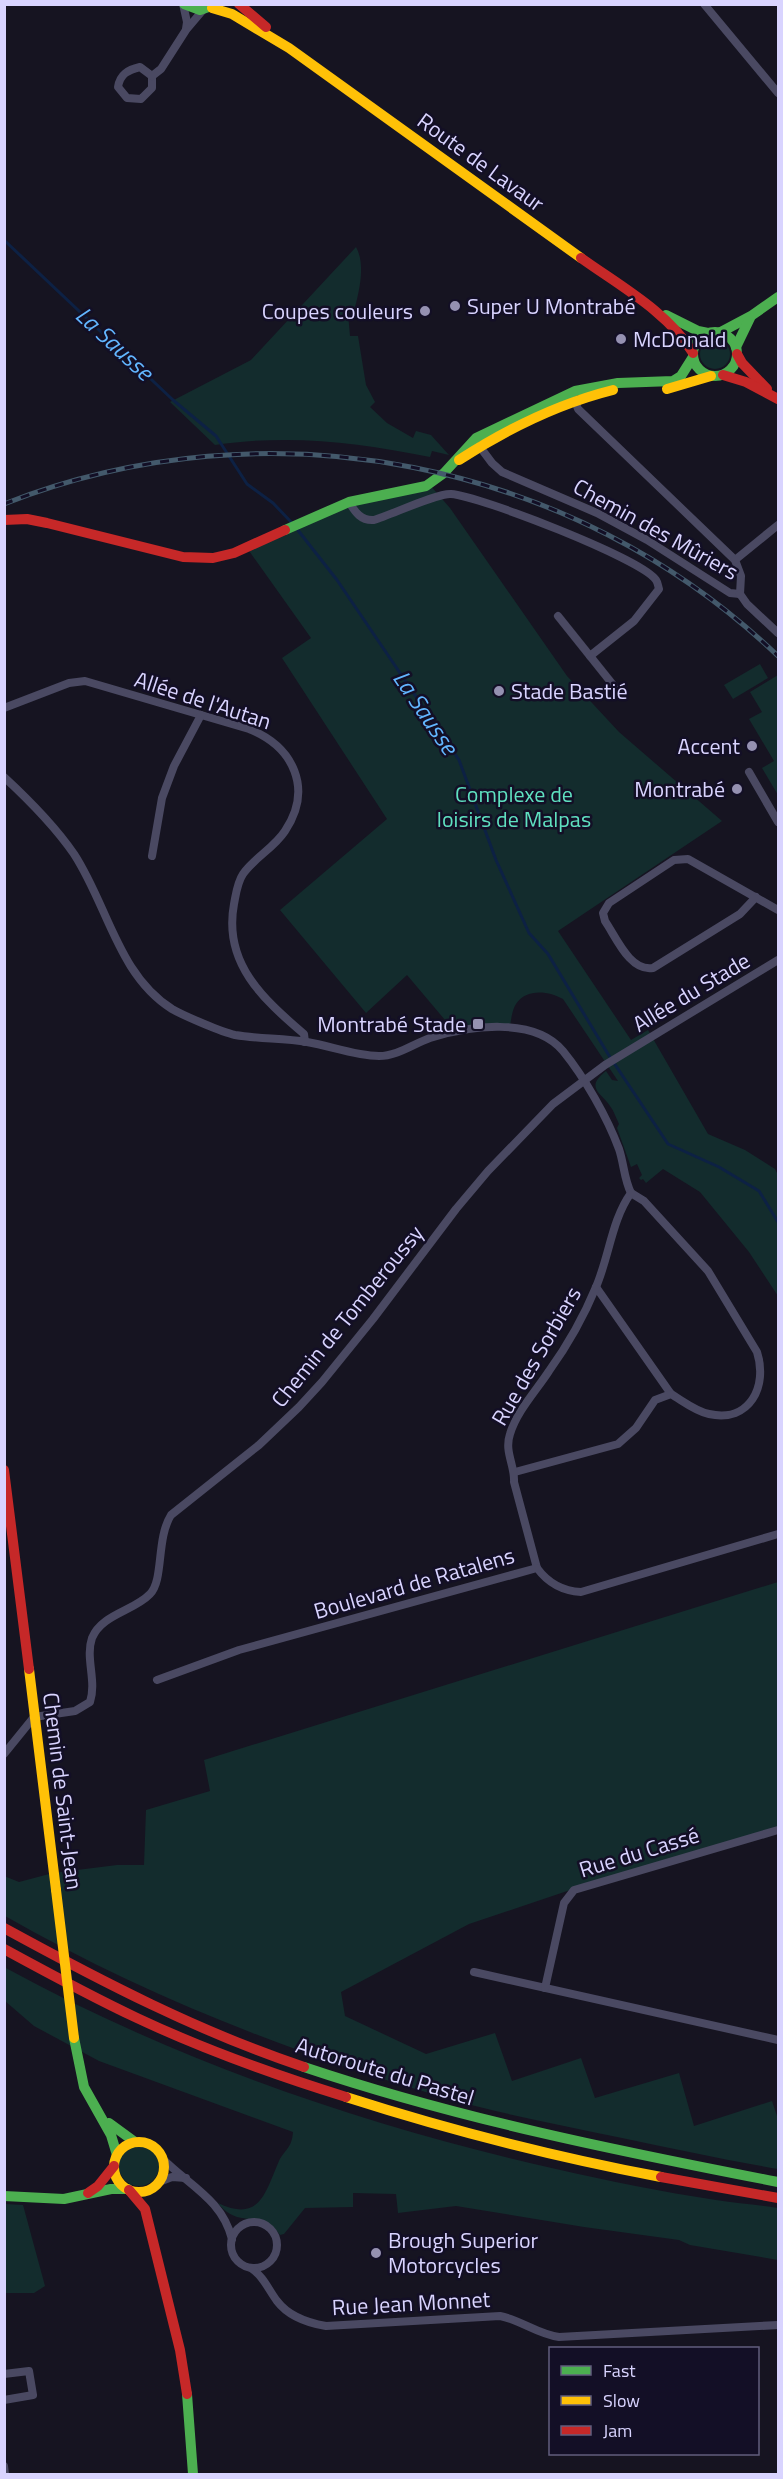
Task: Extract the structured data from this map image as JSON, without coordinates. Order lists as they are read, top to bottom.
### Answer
{
  "streets": {
    "main road": ["Route de Lavaur", "Chemin de Saint-Jean", "Autoroute du Pastel"],
    "street": [
      "Chemin des Mûriers",
      "Allée de l'Autan",
      "Allée du Stade",
      "Chemin de Tomberoussy",
      "Rue des Sorbiers",
      "Boulevard de Ratalens",
      "Rue du Cassé",
      "Rue Jean Monnet"
    ]
  },
  "crossings": [
    ["Allée du Stade", "Chemin de Tomberoussy"],
    ["Chemin de Tomberoussy", "Chemin de Saint-Jean"],
    ["Rue des Sorbiers", "Boulevard de Ratalens"]
  ],
  "water": ["La Sausse"],
  "parks": ["Complexe de loisirs de Malpas"],
  "places": {
    "other": [
      "Super U Montrabé",
      "Coupes couleurs",
      "McDonald",
      "Stade Bastié",
      "Accent",
      "Montrabé",
      "Brough Superior Motorcycles"
    ],
    "transit": ["Montrabé Stade"]
  },
  "legend": ["Fast", "Slow", "Jam"]
}
